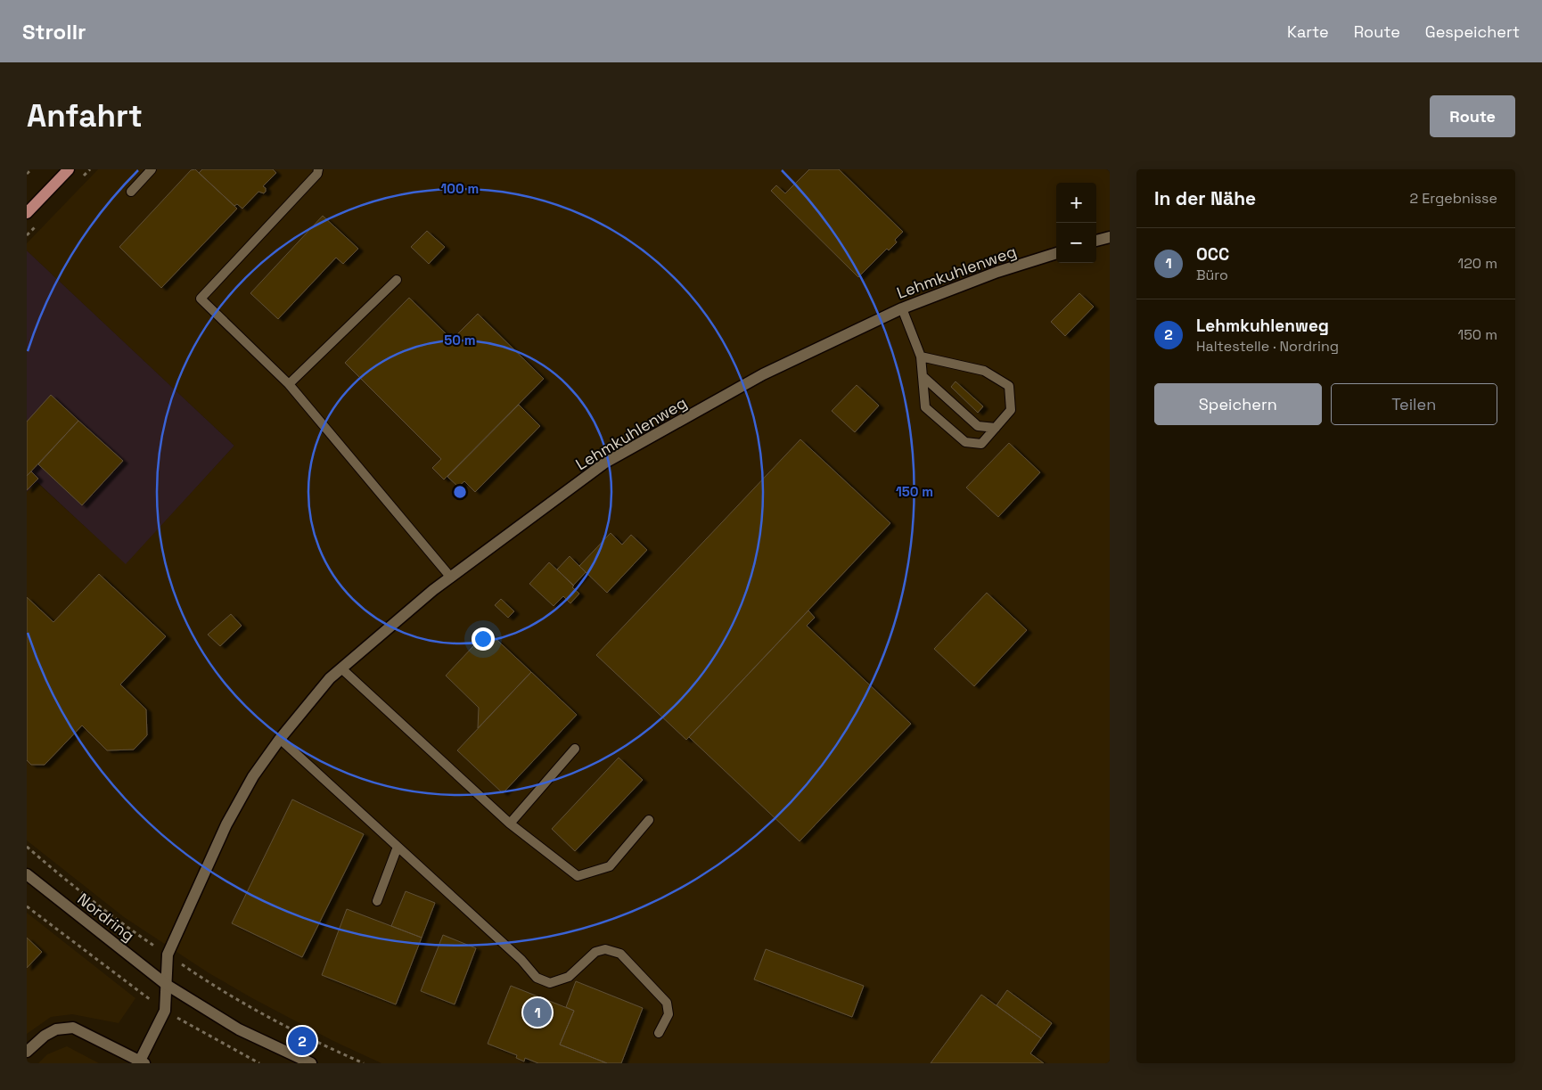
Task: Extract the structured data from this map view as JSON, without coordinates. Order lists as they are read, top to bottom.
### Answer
{
  "streets": {
    "street": ["Lehmkuhlenweg", "Nordring"]
  },
  "crossings": [
    ["Lehmkuhlenweg", "Nordring"]
  ],
  "page": {
    "header": "Strollr",
    "nav": ["Karte", "Route", "Gespeichert"],
    "buttons": [
      "Route",
      ["Speichern", "Teilen"]
    ],
    "title": "Anfahrt",
    "heading": ["In der Nähe", "2 Ergebnisse"],
    "map_buttons": ["+", "−"],
    "list": [
      {
        "mark": "1",
        "name": "OCC",
        "note": "Büro",
        "value": "120 m"
      },
      {
        "mark": "2",
        "name": "Lehmkuhlenweg",
        "note": "Haltestelle · Nordring",
        "value": "150 m"
      }
    ],
    "pins": ["1", "2"]
  },
  "rings": ["100 m", "50 m", "150 m"]
}
